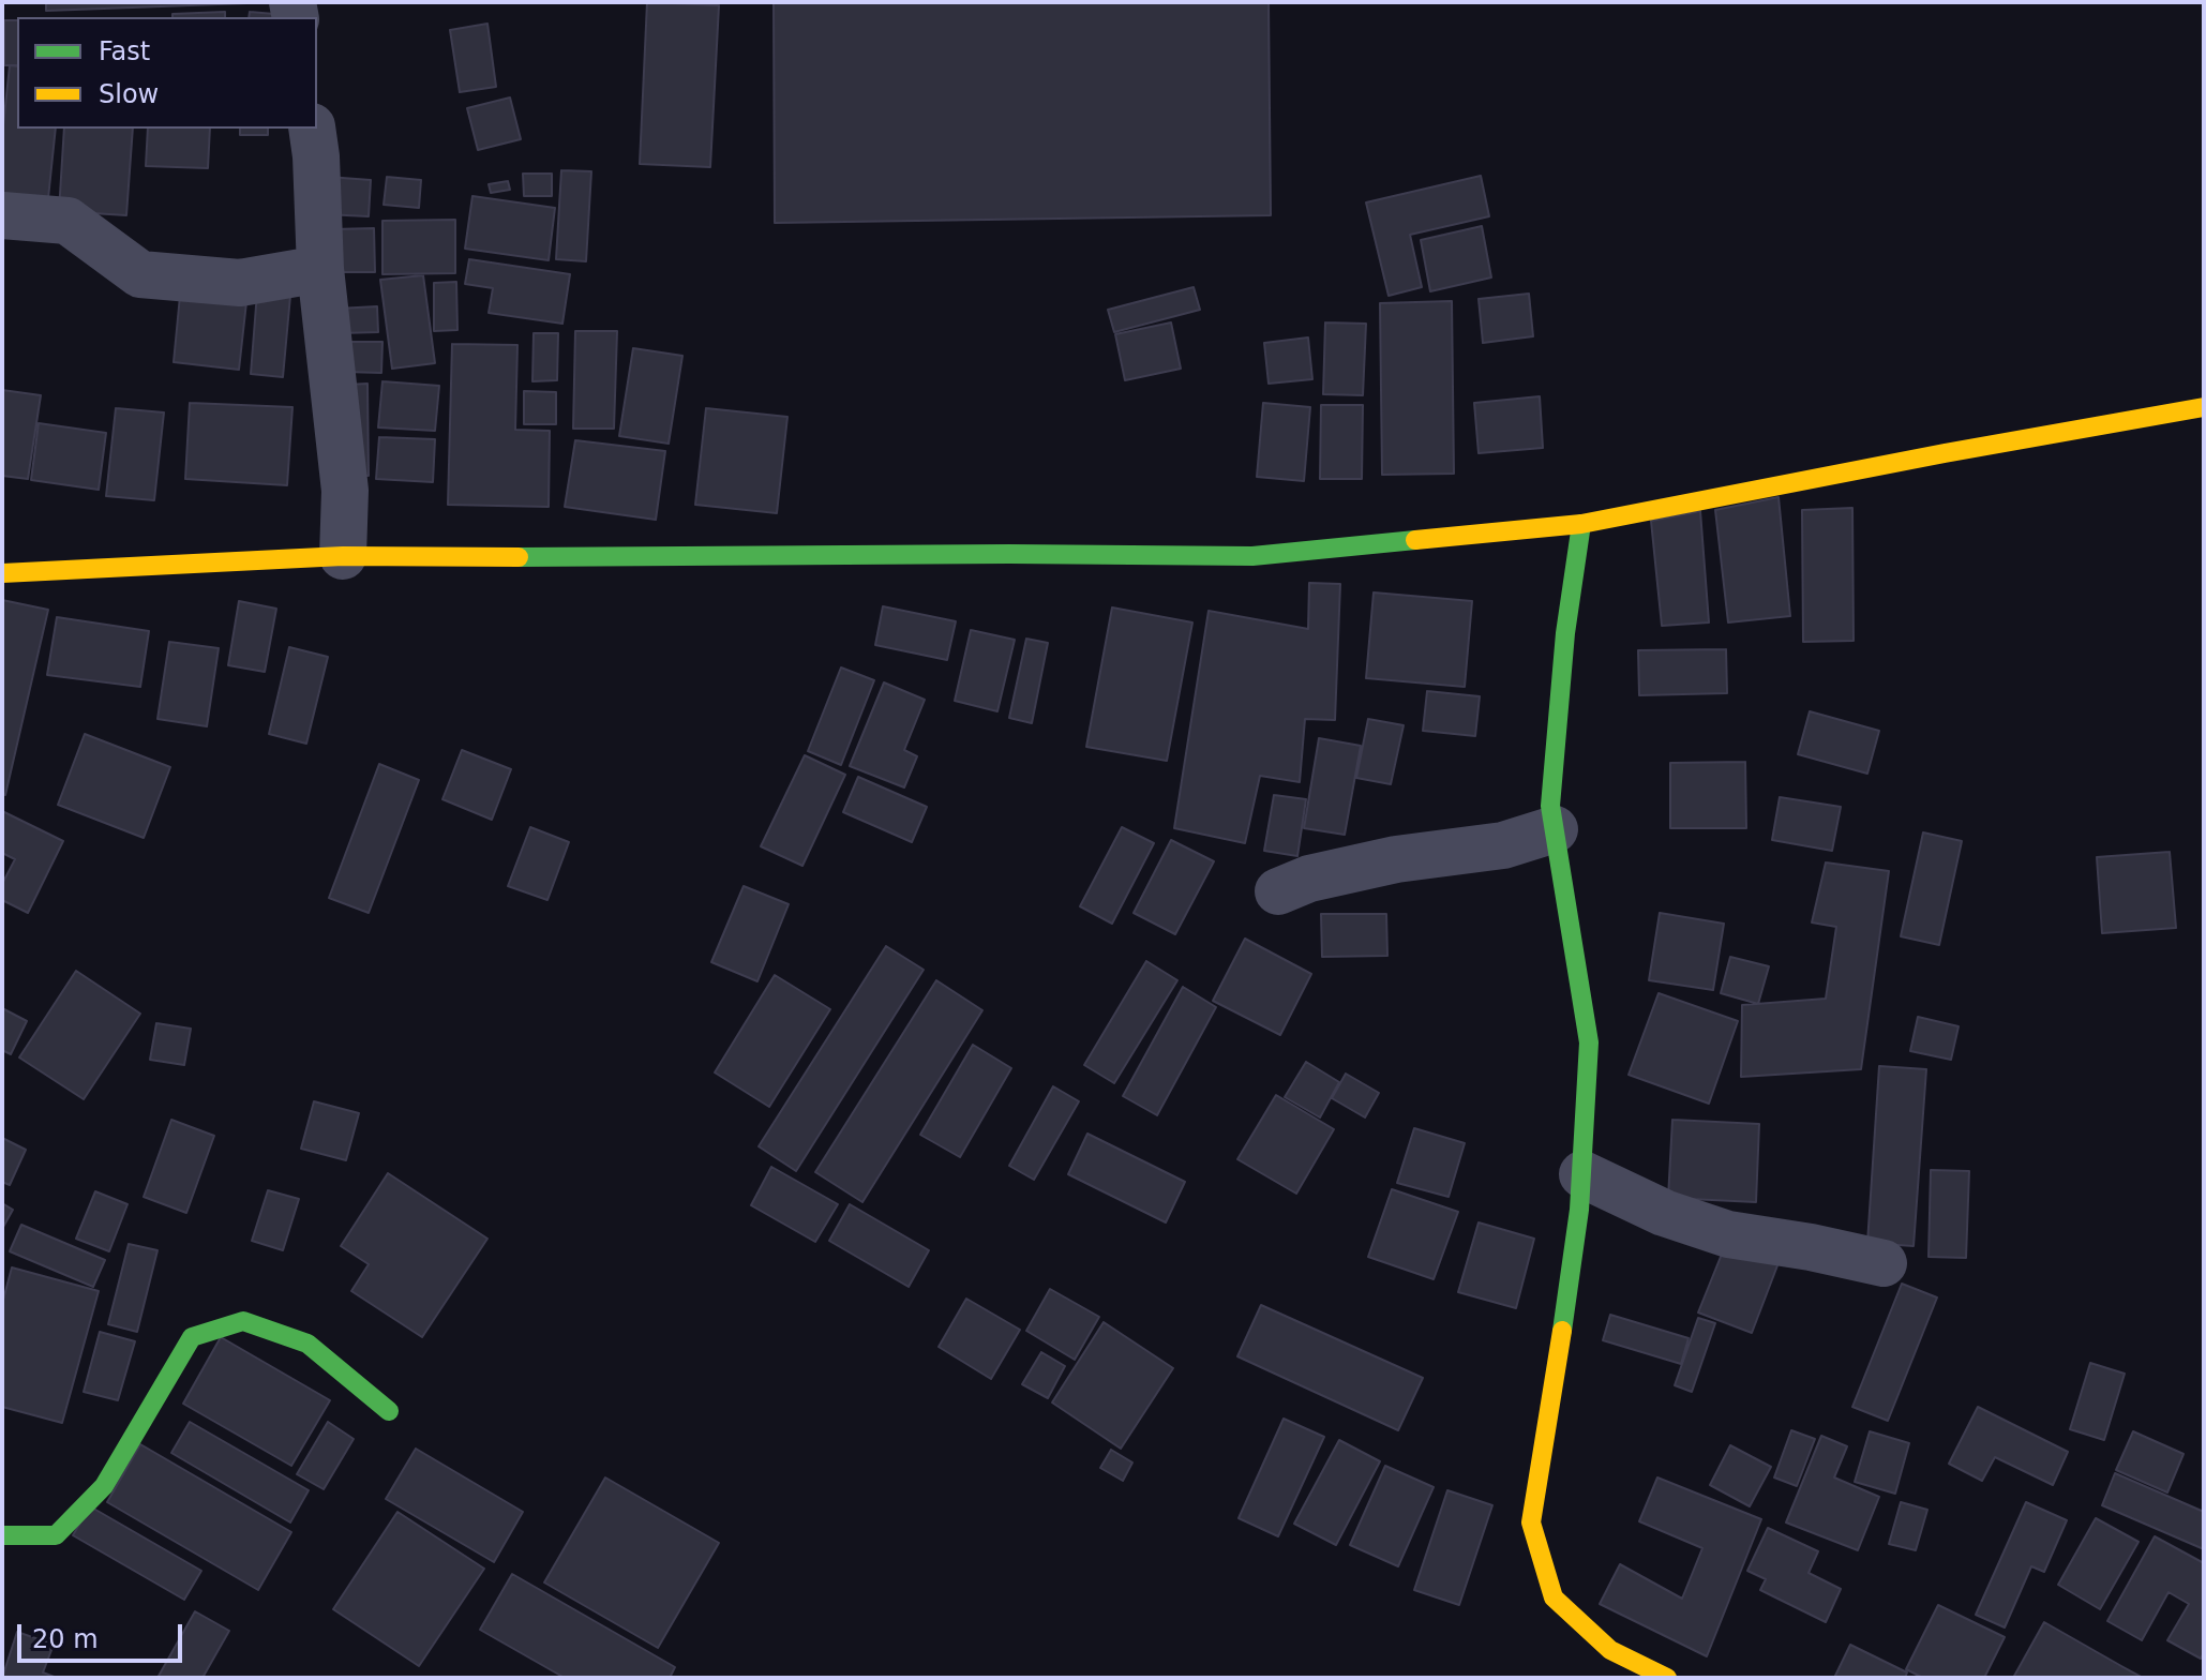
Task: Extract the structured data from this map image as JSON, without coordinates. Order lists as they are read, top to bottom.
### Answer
{
  "legend": ["Fast", "Slow"],
  "scale_bar": "20 m"
}
